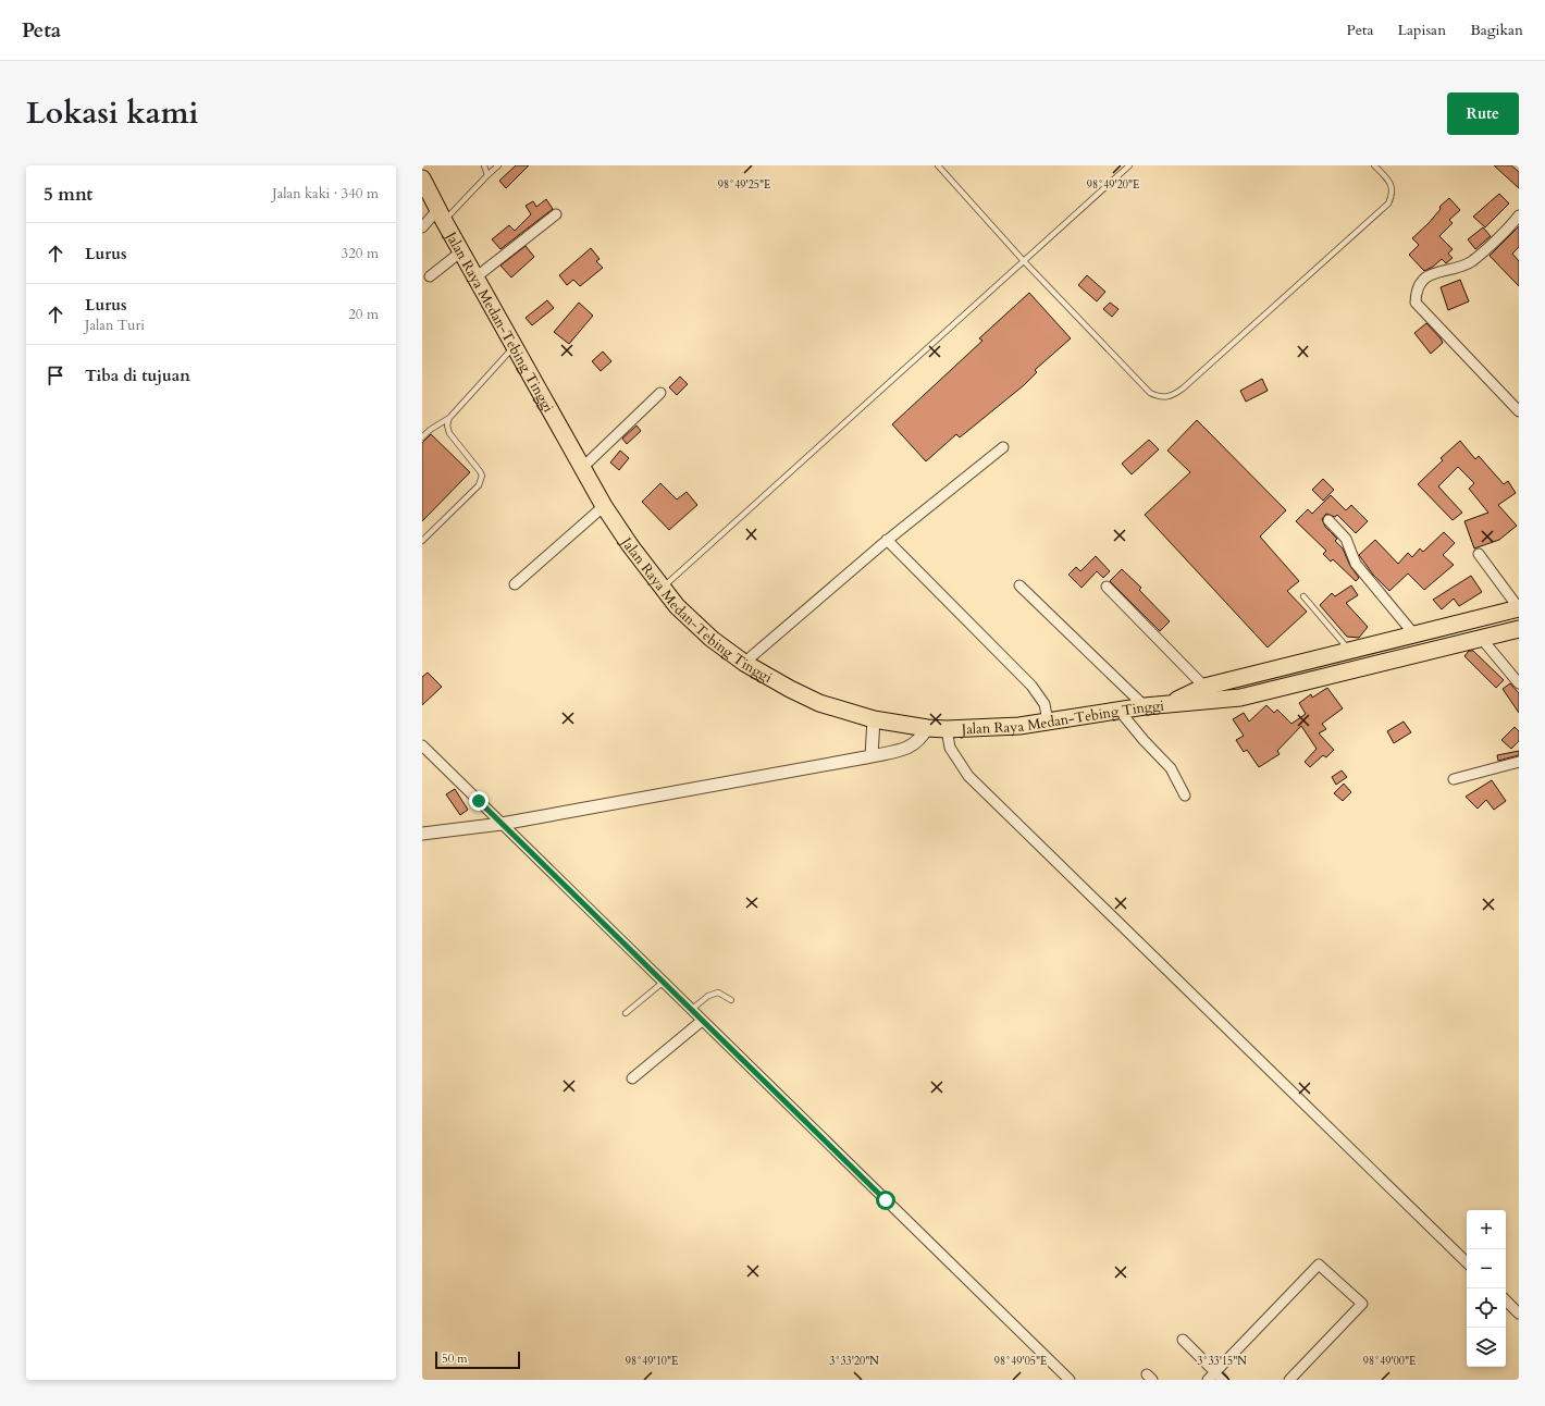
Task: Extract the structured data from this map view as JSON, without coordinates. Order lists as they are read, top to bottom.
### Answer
{
  "streets": {
    "highway": ["Jalan Raya Medan-Tebing Tinggi"]
  },
  "scale_bar": "50 m",
  "page": {
    "header": "Peta",
    "nav": ["Peta", "Lapisan", "Bagikan"],
    "title": "Lokasi kami",
    "buttons": "Rute",
    "heading": ["5 mnt", "Jalan kaki · 340 m"],
    "list": [
      ["Lurus", "320 m"],
      ["Lurus", "Jalan Turi", "20 m"],
      "Tiba di tujuan"
    ],
    "map_buttons": ["+", "−"],
    "scale": "50 m"
  },
  "coordinates": [
    "98°49'25\"E",
    "98°49'20\"E",
    "98°49'10\"E",
    "3°33'20\"N",
    "98°49'05\"E",
    "3°33'15\"N",
    "98°49'00\"E"
  ]
}
